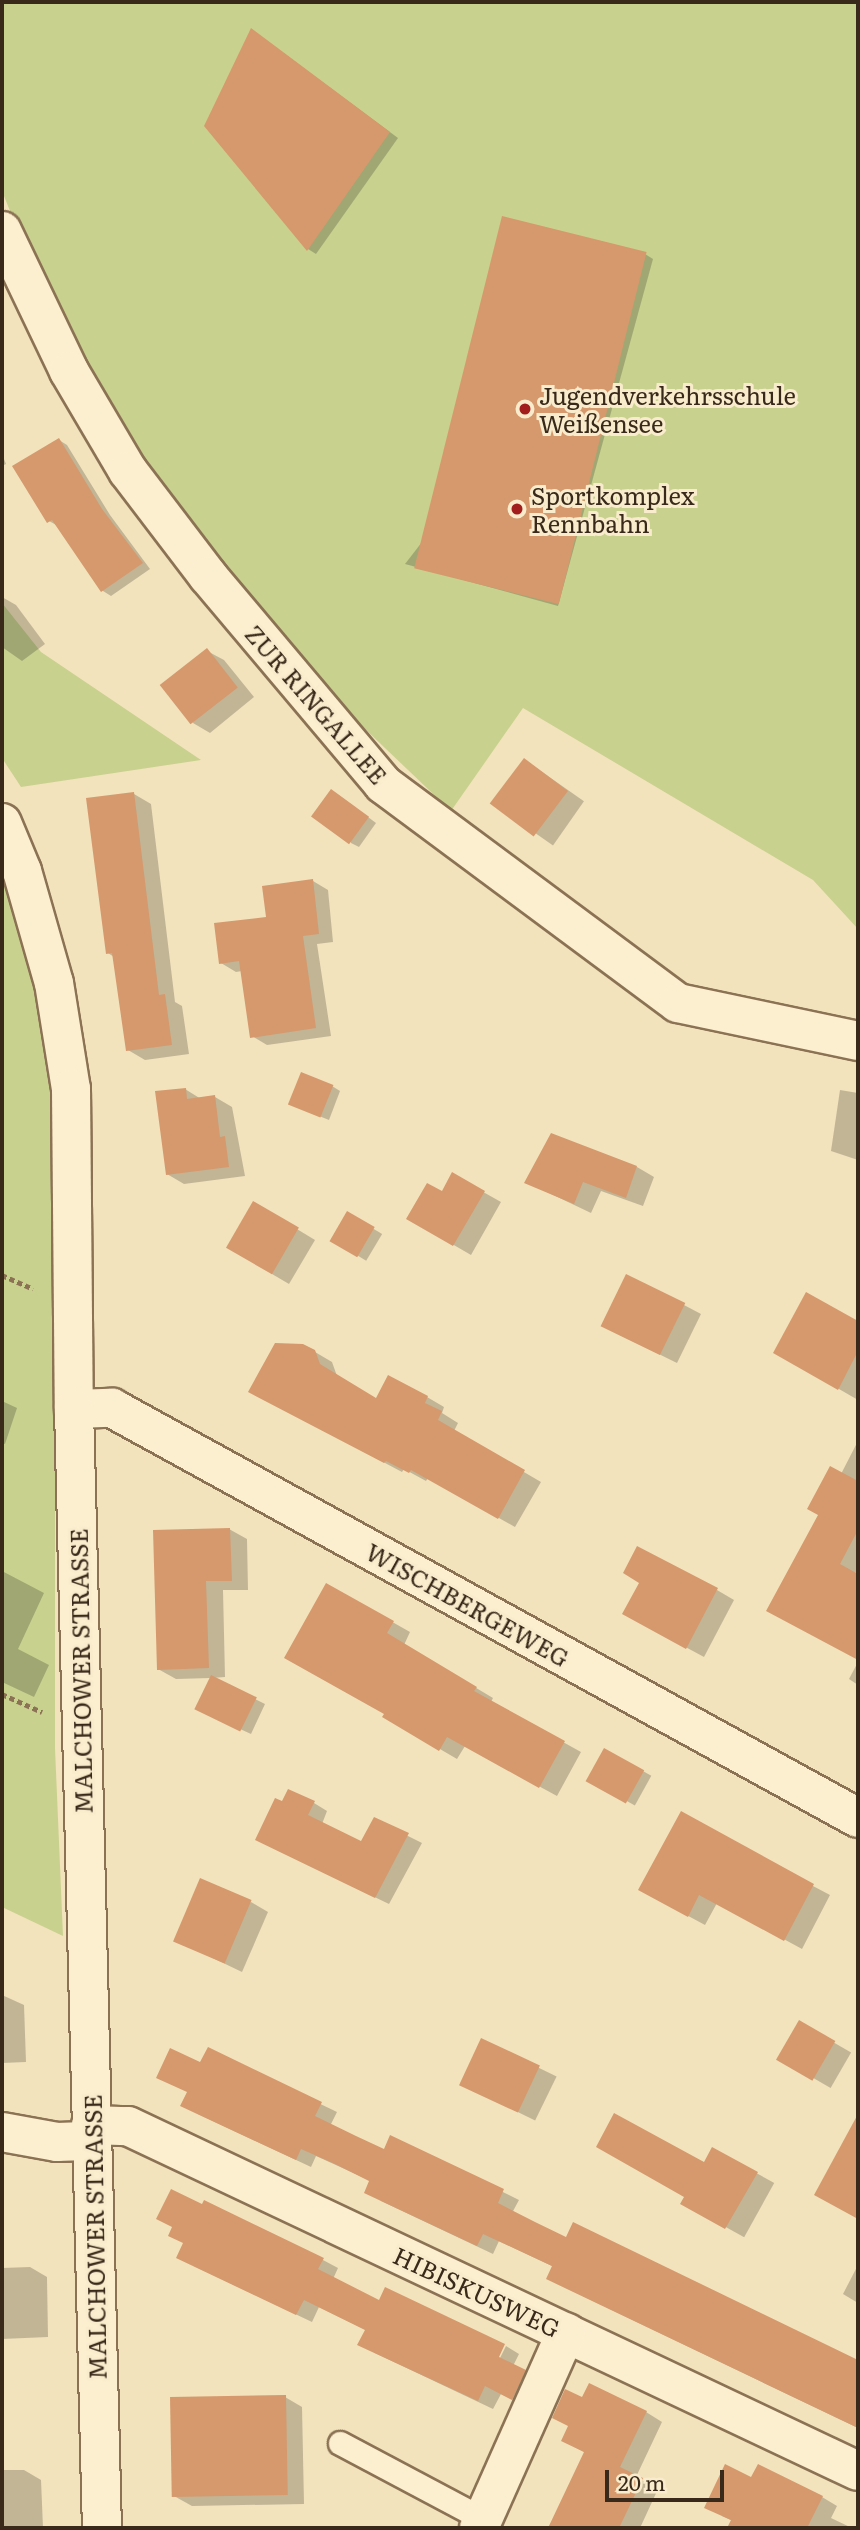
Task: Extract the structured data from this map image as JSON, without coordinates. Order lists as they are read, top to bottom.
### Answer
{
  "streets": {
    "street": [
      "ZUR RINGALLEE",
      "WISCHBERGEWEG",
      "MALCHOWER STRASSE",
      "HIBISKUSWEG"
    ]
  },
  "crossings": [
    ["WISCHBERGEWEG", "MALCHOWER STRASSE"],
    ["MALCHOWER STRASSE", "HIBISKUSWEG"]
  ],
  "places": ["Jugendverkehrsschule Weißensee", "Sportkomplex Rennbahn"],
  "scale_bar": "20 m"
}
